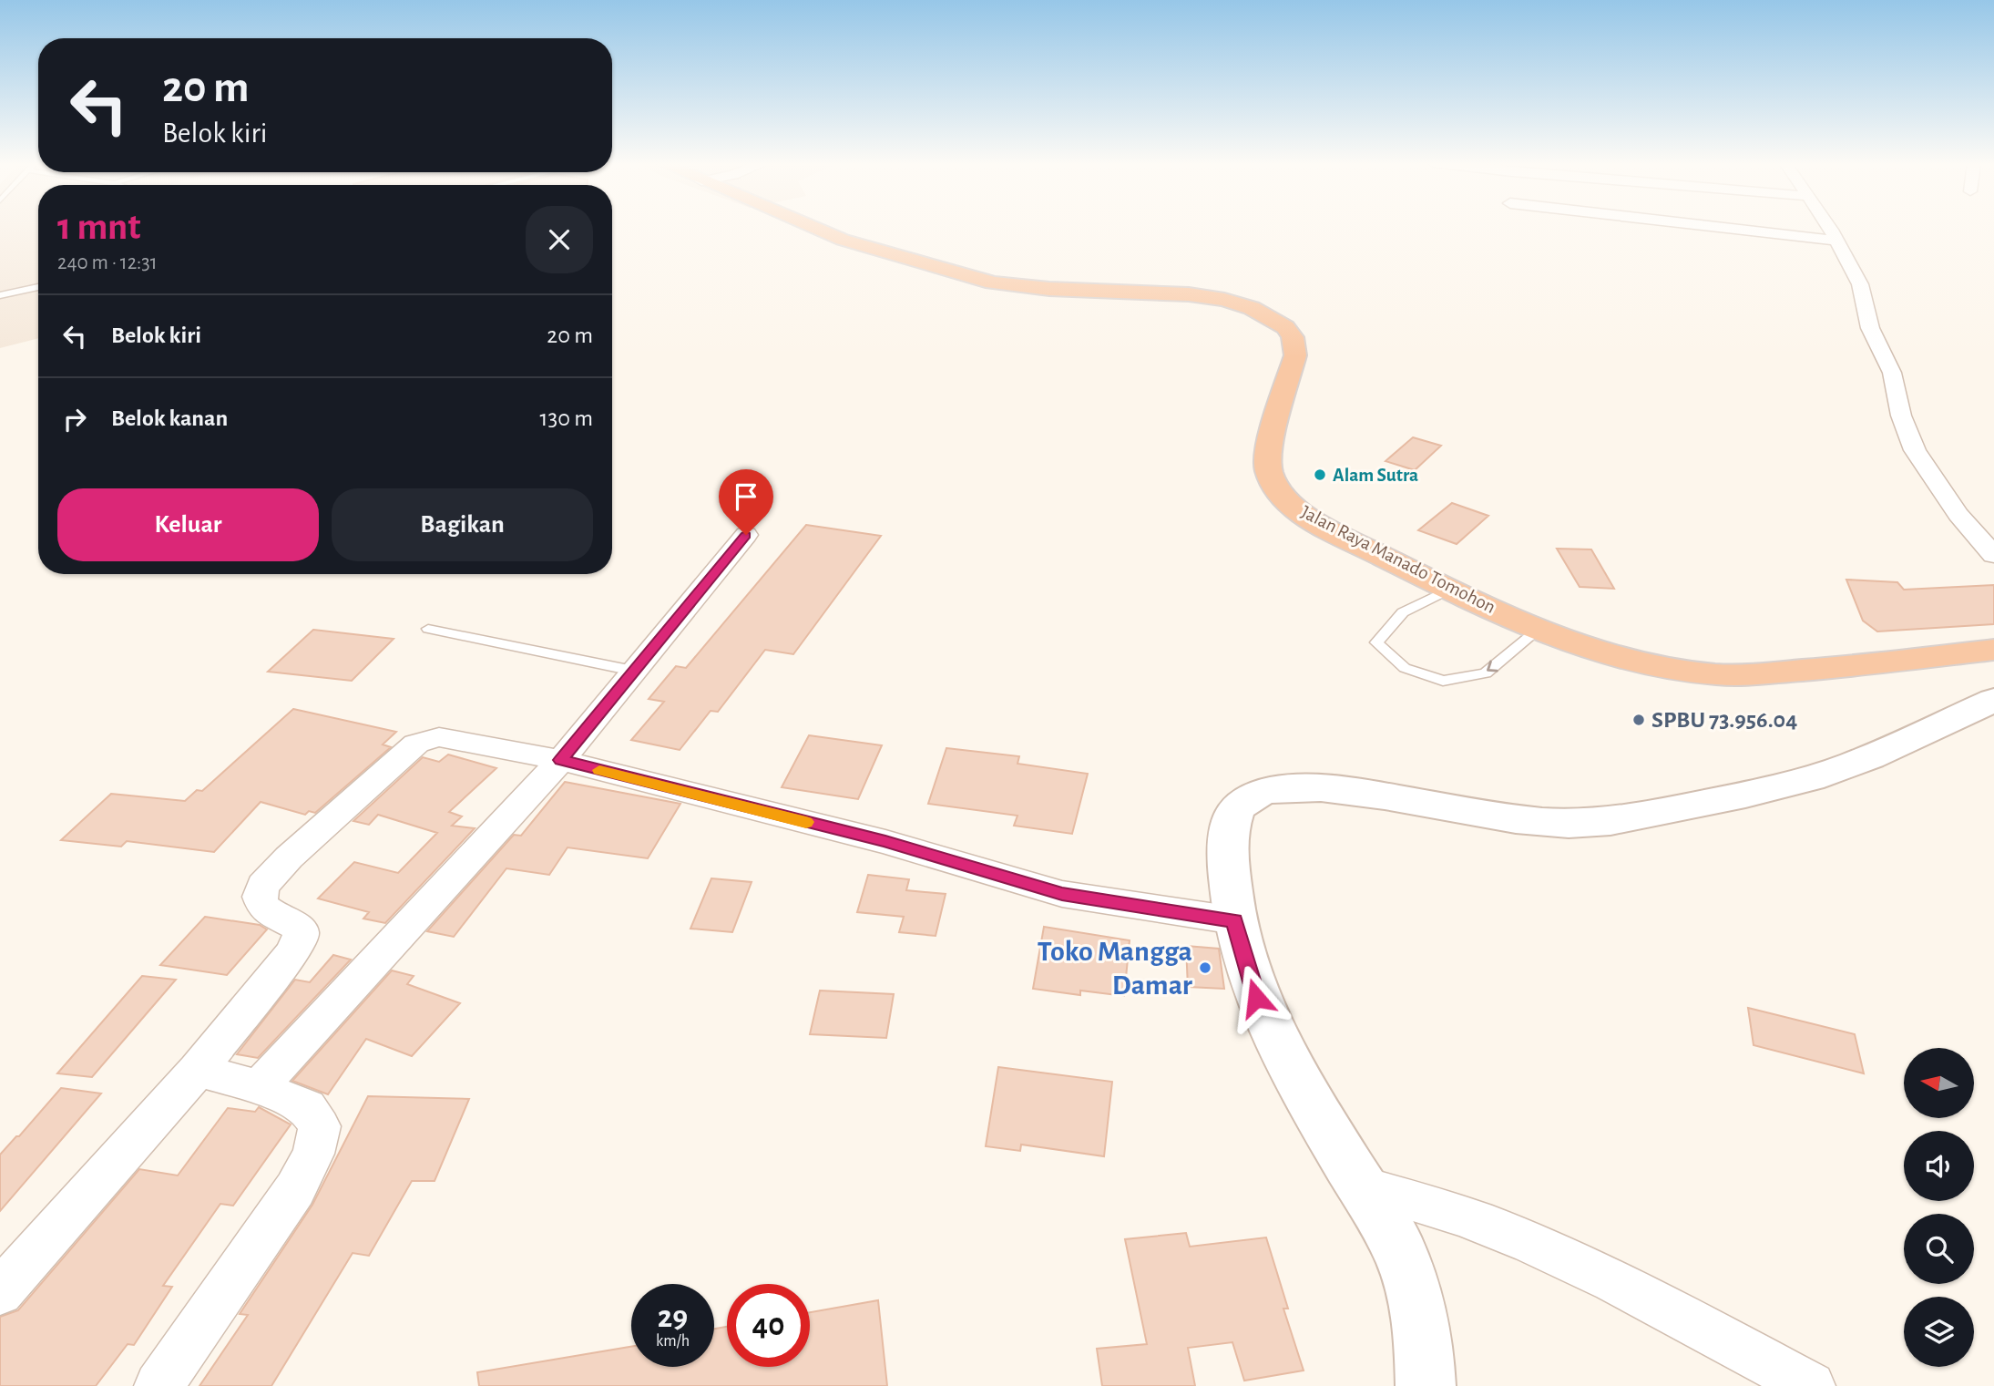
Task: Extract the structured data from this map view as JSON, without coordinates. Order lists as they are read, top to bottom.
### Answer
{
  "streets": {
    "highway": ["Jalan Raya Manado Tomohon"]
  },
  "places": ["Alam Sutra", "SPBU 73.956.04", "Toko Mangga Damar"],
  "north": "left",
  "page": {
    "turn": ["20 m", "Belok kiri"],
    "heading": ["1 mnt", "240 m · 12:31"],
    "list": [
      {
        "name": "Belok kiri",
        "value": "20 m"
      },
      {
        "name": "Belok kanan",
        "value": "130 m"
      }
    ],
    "buttons": ["Keluar", "Bagikan"],
    "speed": "29 km/h",
    "limit": "40"
  }
}
